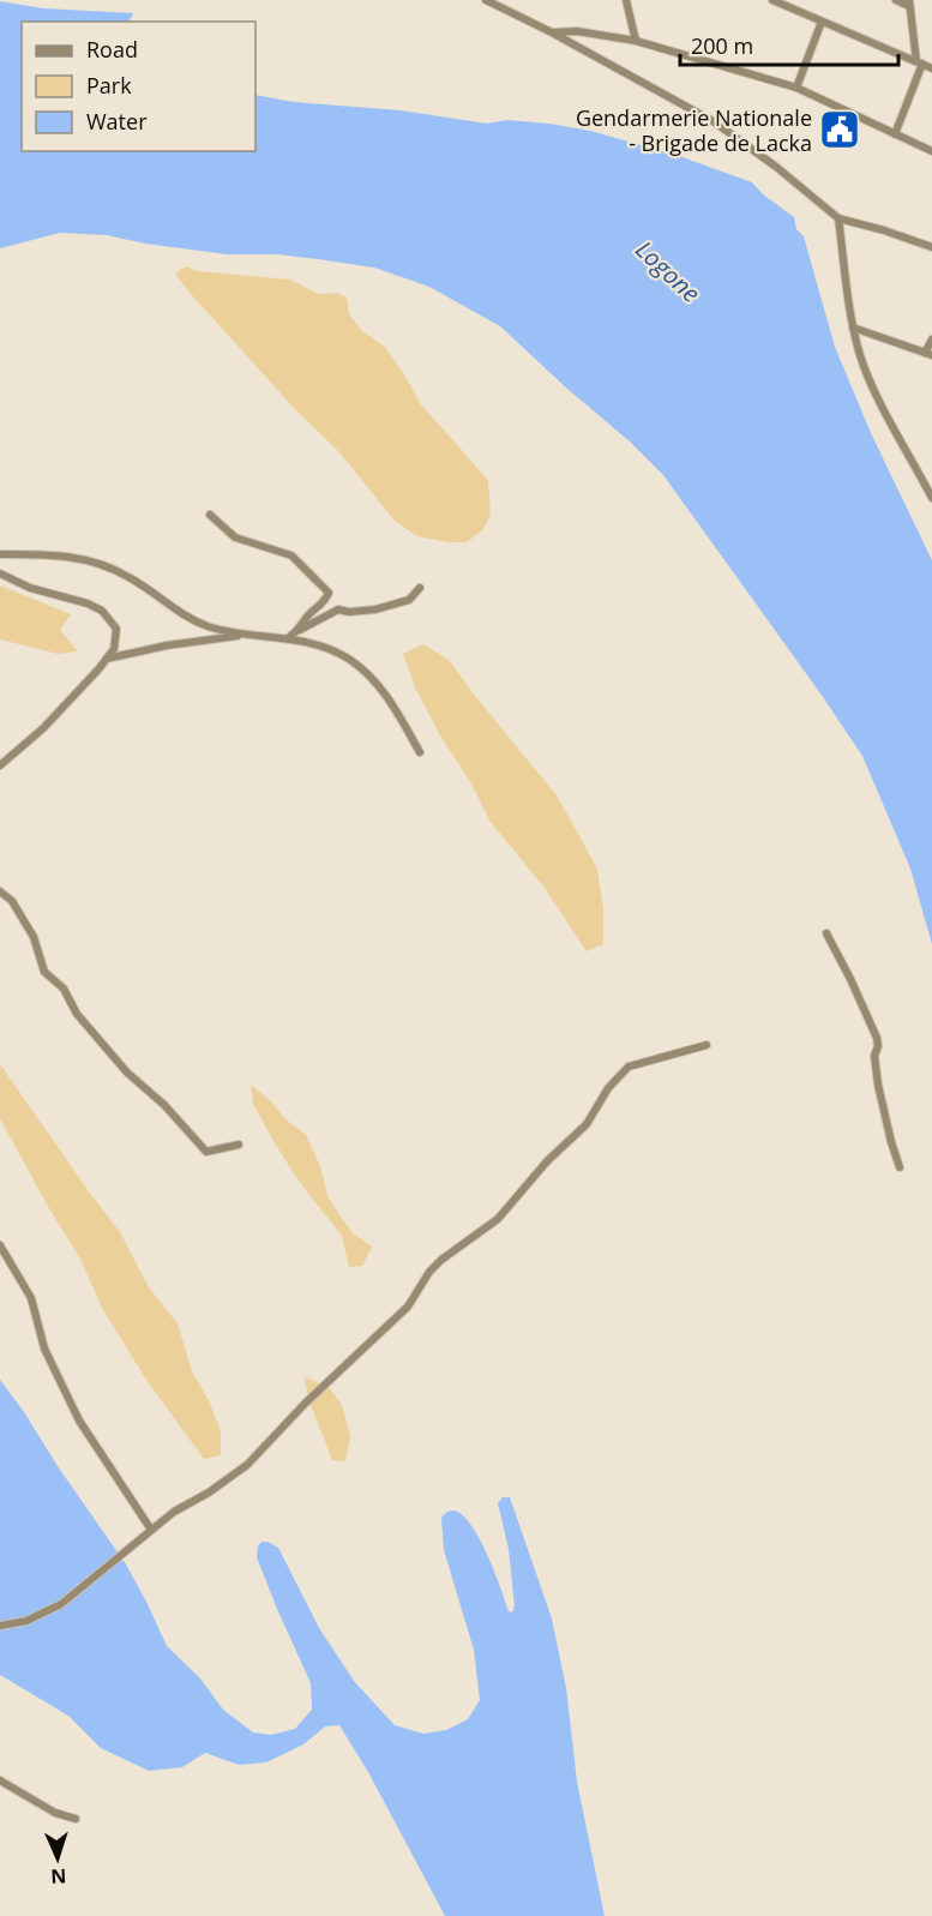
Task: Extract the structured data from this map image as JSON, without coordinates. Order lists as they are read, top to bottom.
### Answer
{
  "water": ["Logone"],
  "places": {
    "public building": ["Gendarmerie Nationale - Brigade de Lacka"]
  },
  "legend": ["Road", "Park", "Water"],
  "scale_bar": "200 m",
  "north": "bottom"
}
